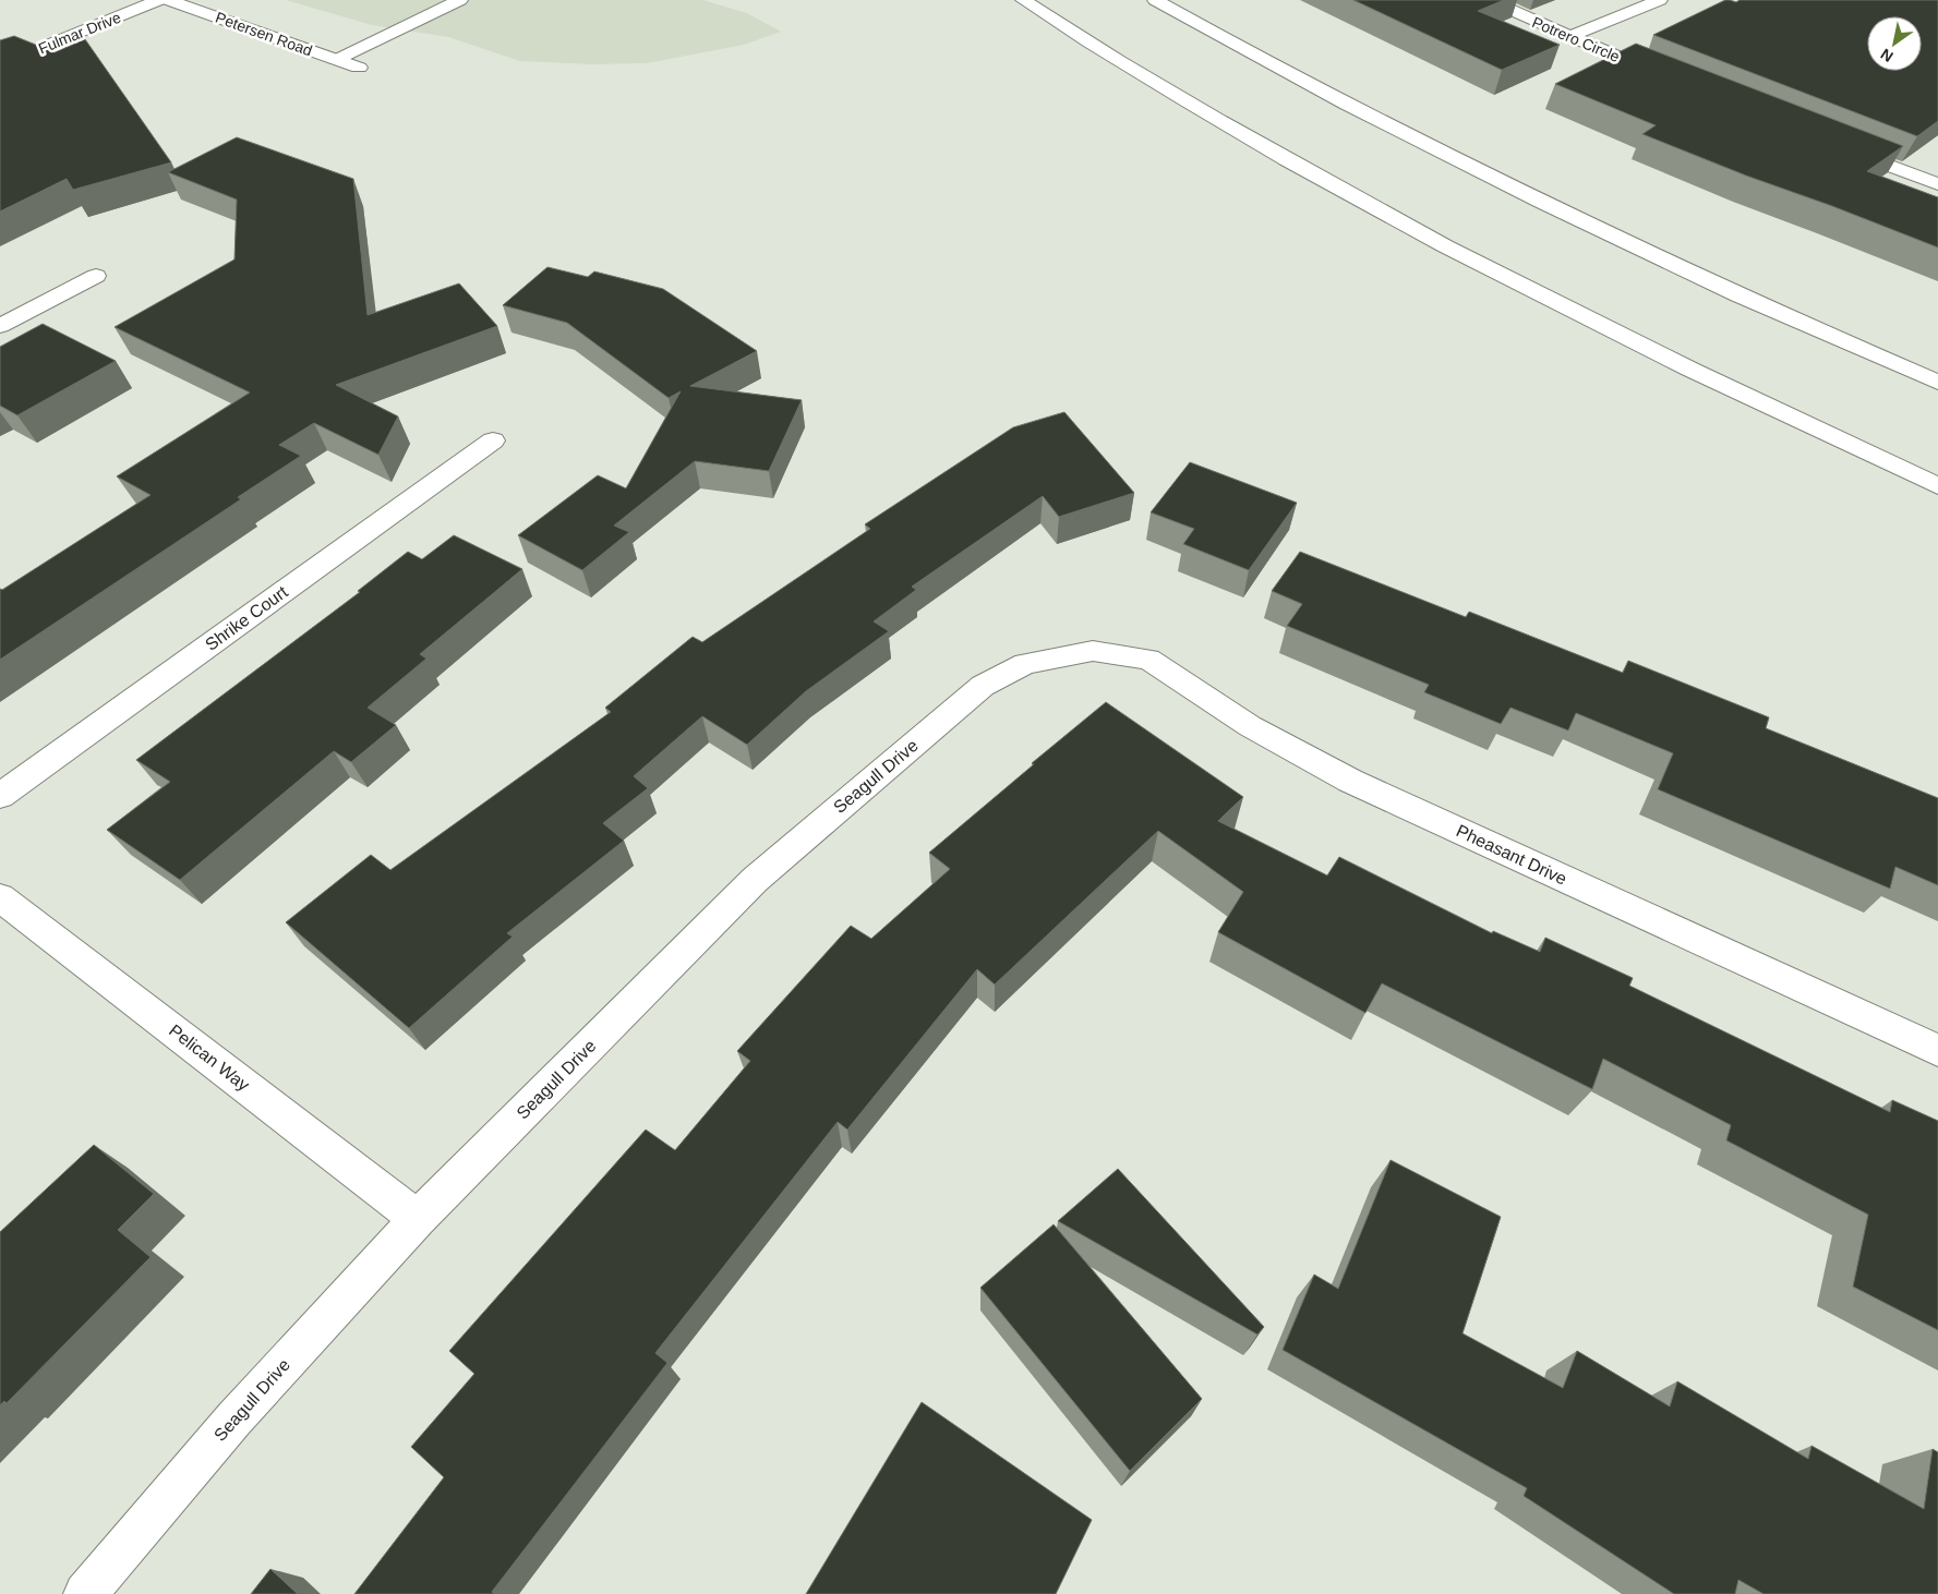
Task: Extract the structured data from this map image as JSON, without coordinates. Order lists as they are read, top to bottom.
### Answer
{
  "streets": {
    "main road": [
      "Fulmar Drive",
      "Petersen Road",
      "Potrero Circle",
      "Shrike Court",
      "Seagull Drive",
      "Pheasant Drive",
      "Pelican Way"
    ]
  },
  "crossings": [
    ["Seagull Drive", "Pheasant Drive"],
    ["Seagull Drive", "Pelican Way"]
  ],
  "north": "bottom left"
}
